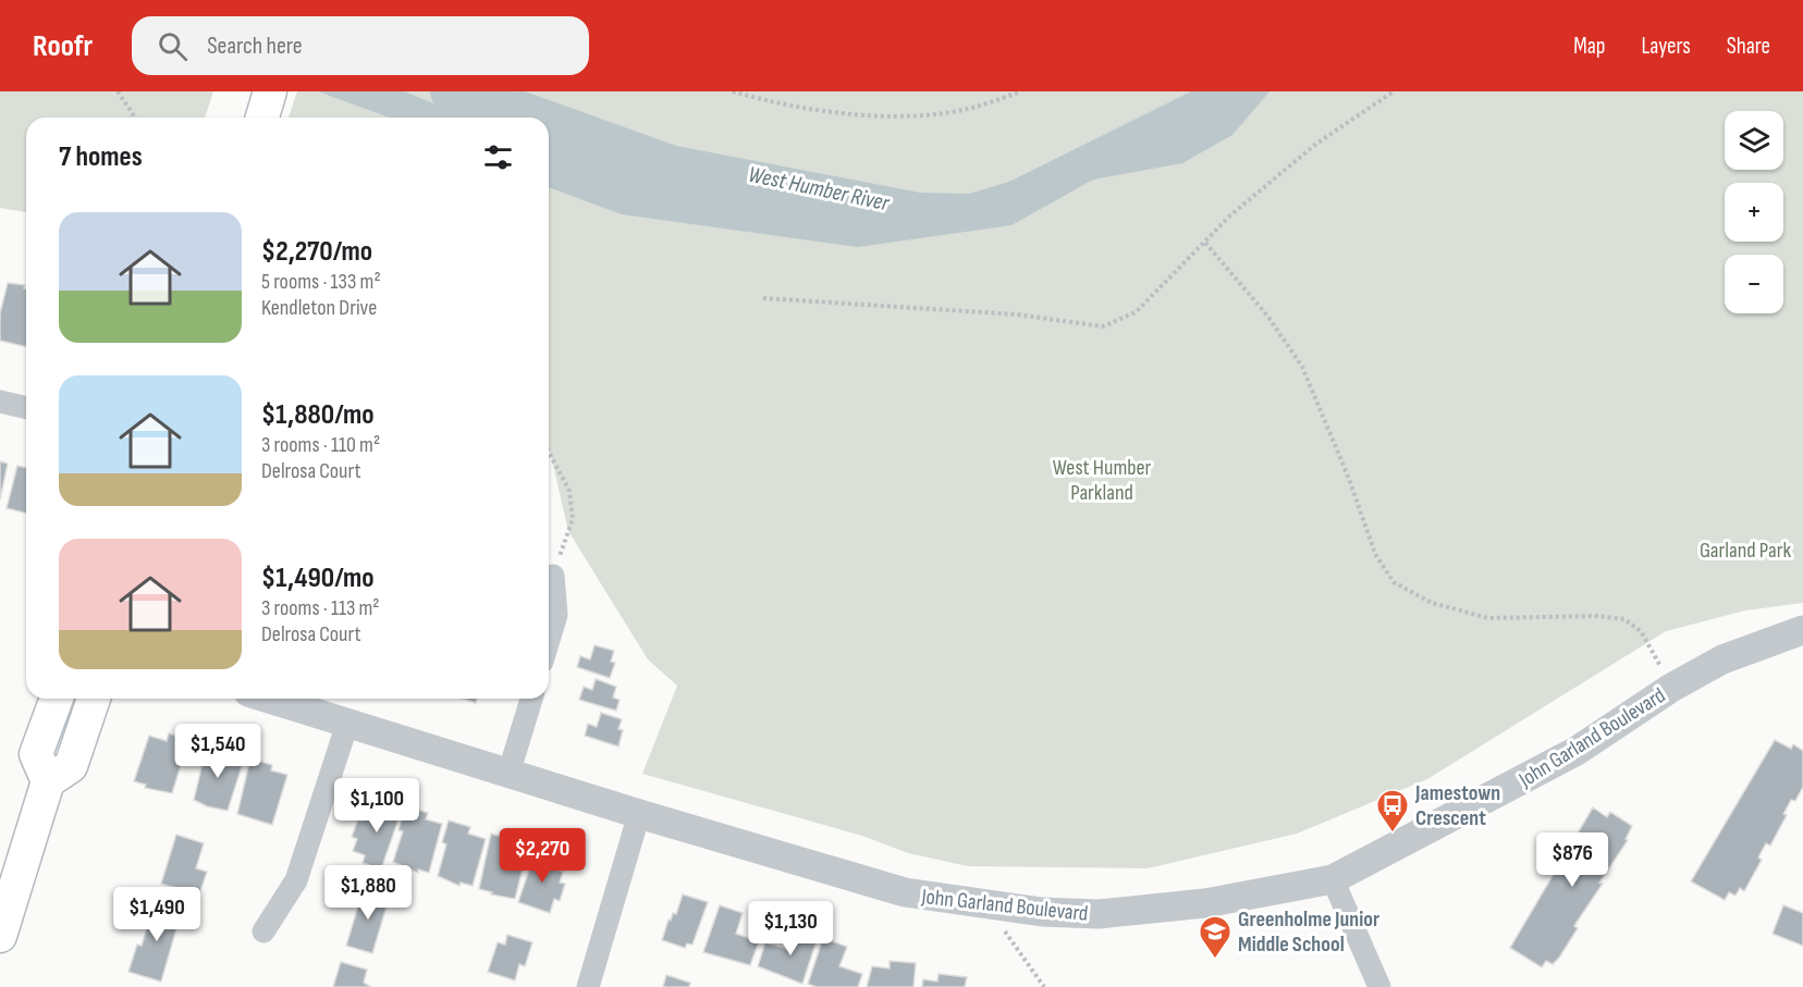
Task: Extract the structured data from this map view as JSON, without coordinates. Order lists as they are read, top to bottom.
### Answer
{
  "streets": {
    "street": ["John Garland Boulevard"]
  },
  "water": ["West Humber River"],
  "parks": ["West Humber Parkland", "Garland Park"],
  "places": {
    "bus stop": ["Jamestown Crescent"],
    "school or university": ["Greenholme Junior Middle School"]
  },
  "page": {
    "header": "Roofr",
    "search": "Search here",
    "nav": ["Map", "Layers", "Share"],
    "map_buttons": ["+", "−"],
    "heading": "7 homes",
    "list": [
      {
        "name": "$2,270/mo",
        "note": "5 rooms · 133 m² · Kendleton Drive"
      },
      {
        "name": "$1,880/mo",
        "note": "3 rooms · 110 m² · Delrosa Court"
      },
      {
        "name": "$1,490/mo",
        "note": "3 rooms · 113 m² · Delrosa Court"
      }
    ],
    "price": [
      "$1,540",
      "$1,100",
      "$2,270",
      "$876",
      "$1,880",
      "$1,490",
      "$1,130"
    ]
  }
}
